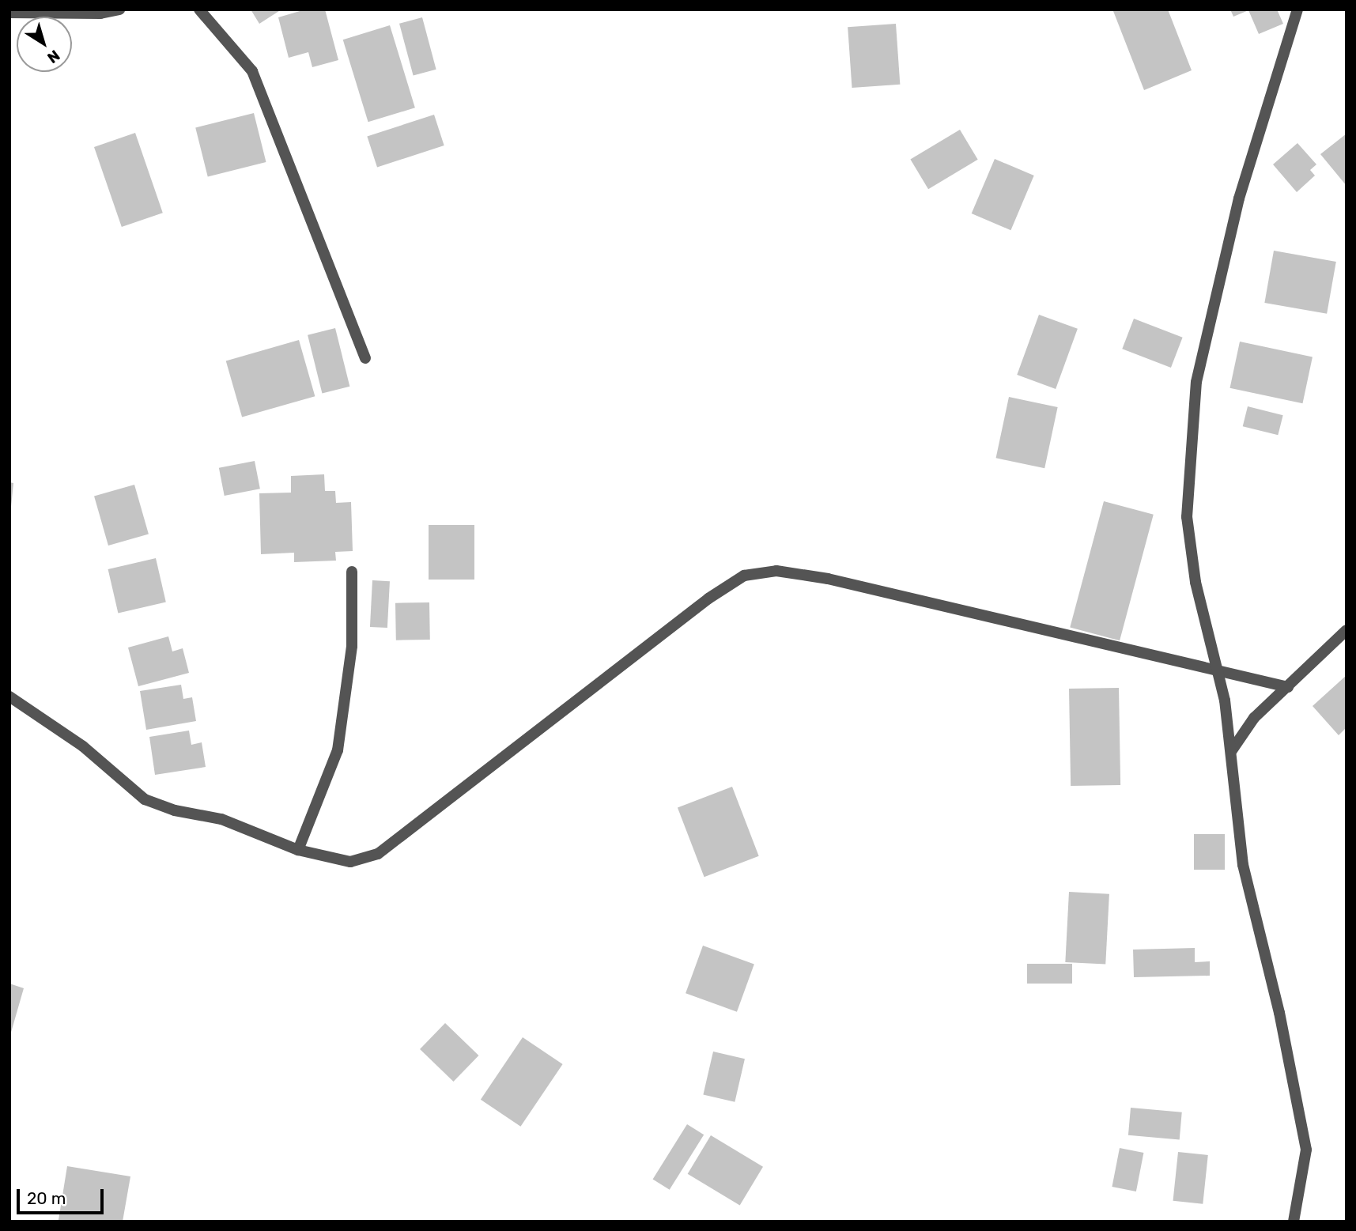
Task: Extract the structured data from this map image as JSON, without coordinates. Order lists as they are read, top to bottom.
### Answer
{
  "scale_bar": "20 m",
  "north": "bottom right"
}
